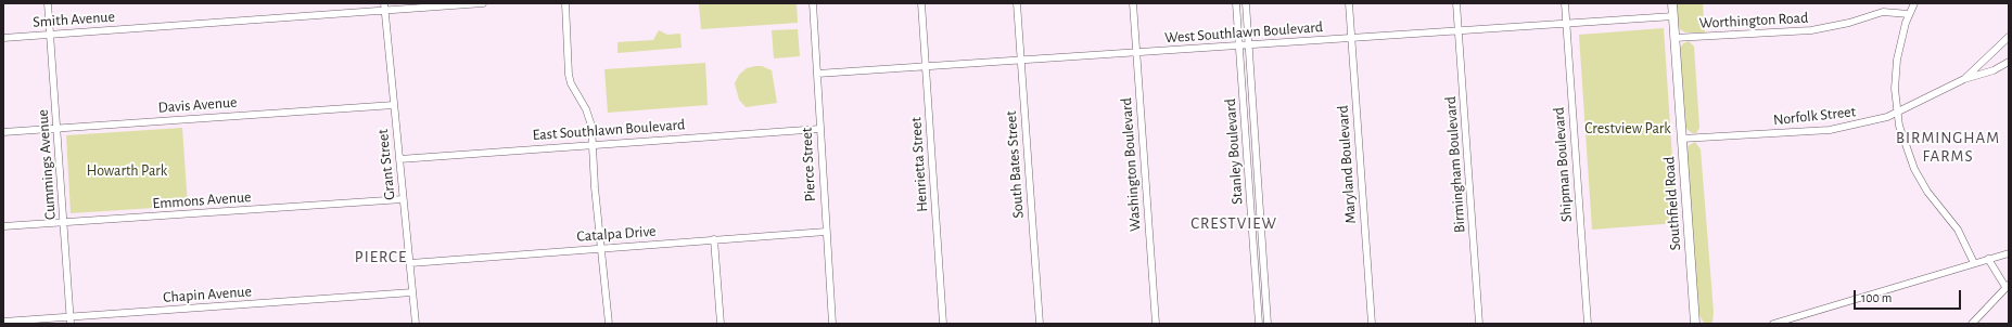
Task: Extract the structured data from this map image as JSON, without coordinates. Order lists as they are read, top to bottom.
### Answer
{
  "streets": {
    "main road": ["Southfield Road"],
    "street": [
      "Smith Avenue",
      "Worthington Road",
      "West Southlawn Boulevard",
      "Davis Avenue",
      "Norfolk Street",
      "East Southlawn Boulevard",
      "Stanley Boulevard",
      "Cummings Avenue",
      "Grant Street",
      "Pierce Street",
      "Henrietta Street",
      "South Bates Street",
      "Washington Boulevard",
      "Maryland Boulevard",
      "Birmingham Boulevard",
      "Shipman Boulevard",
      "Emmons Avenue",
      "Catalpa Drive",
      "Chapin Avenue"
    ]
  },
  "crossings": [
    ["Smith Avenue", "Cummings Avenue"],
    ["Smith Avenue", "Grant Street"],
    ["Worthington Road", "Southfield Road"],
    ["West Southlawn Boulevard", "Stanley Boulevard"],
    ["West Southlawn Boulevard", "Pierce Street"],
    ["West Southlawn Boulevard", "Henrietta Street"],
    ["West Southlawn Boulevard", "South Bates Street"],
    ["West Southlawn Boulevard", "Washington Boulevard"],
    ["West Southlawn Boulevard", "Maryland Boulevard"],
    ["West Southlawn Boulevard", "Birmingham Boulevard"],
    ["West Southlawn Boulevard", "Shipman Boulevard"],
    ["West Southlawn Boulevard", "Southfield Road"],
    ["Davis Avenue", "Cummings Avenue"],
    ["Davis Avenue", "Grant Street"],
    ["Norfolk Street", "Southfield Road"],
    ["East Southlawn Boulevard", "Grant Street"],
    ["East Southlawn Boulevard", "Pierce Street"],
    ["Cummings Avenue", "Emmons Avenue"],
    ["Cummings Avenue", "Chapin Avenue"],
    ["Grant Street", "Emmons Avenue"],
    ["Grant Street", "Catalpa Drive"],
    ["Grant Street", "Chapin Avenue"],
    ["Pierce Street", "Catalpa Drive"]
  ],
  "districts": ["BIRMINGHAM FARMS", "CRESTVIEW", "PIERCE"],
  "parks": ["Crestview Park", "Howarth Park"],
  "scale_bar": "100 m"
}
